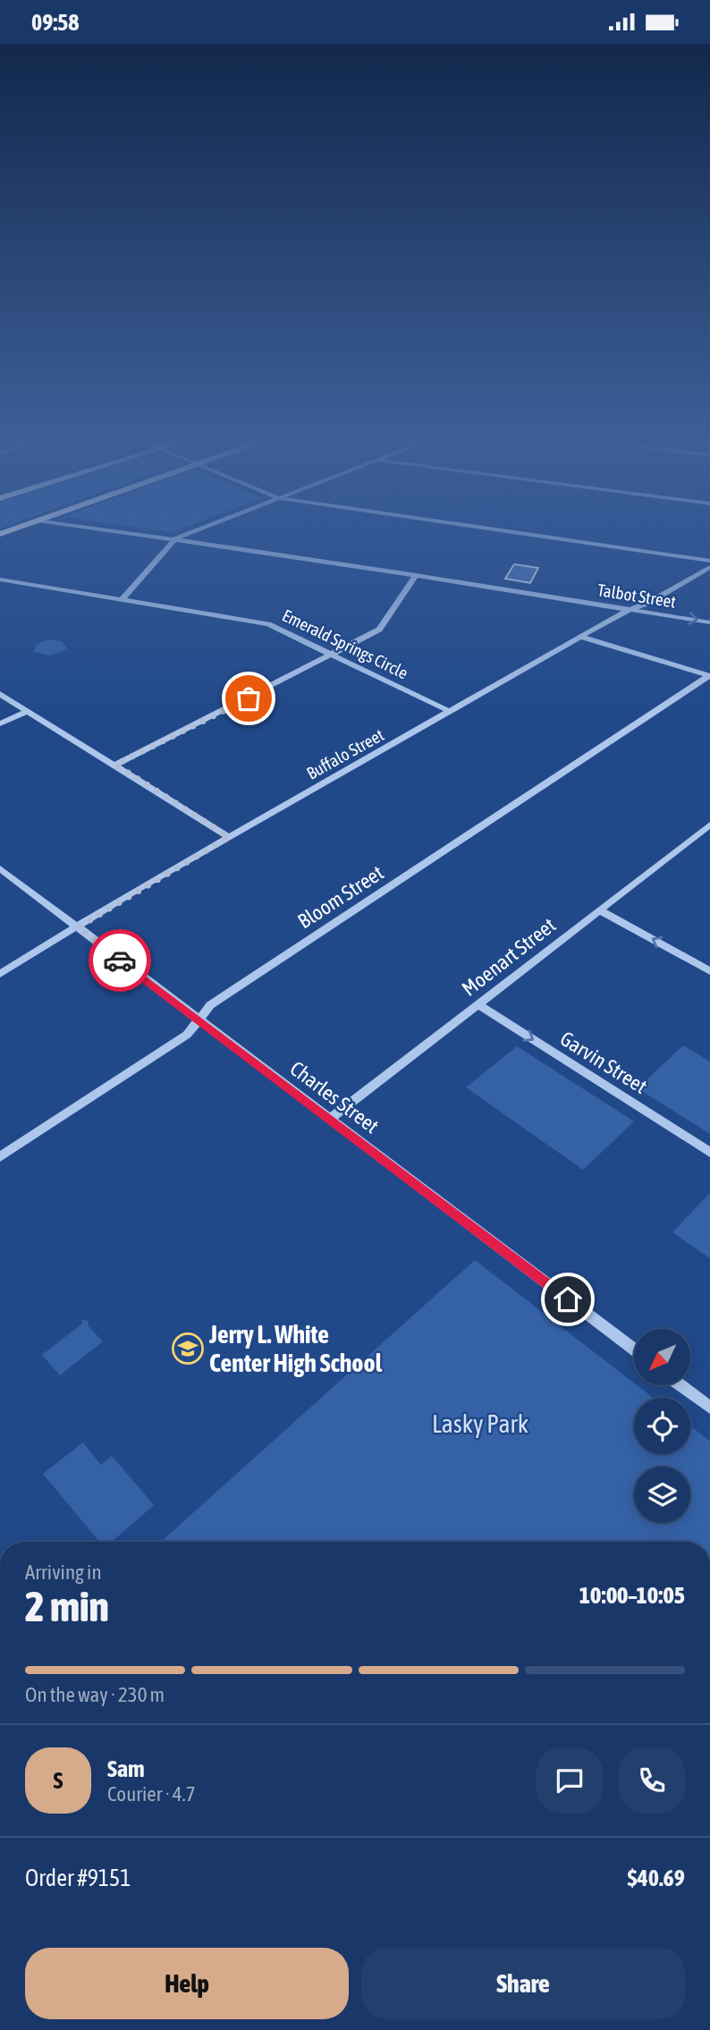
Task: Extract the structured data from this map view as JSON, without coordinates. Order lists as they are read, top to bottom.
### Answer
{
  "streets": {
    "street": [
      "Talbot Street",
      "Emerald Springs Circle",
      "Buffalo Street",
      "Bloom Street",
      "Moenart Street",
      "Garvin Street",
      "Charles Street"
    ]
  },
  "crossings": [
    ["Talbot Street", "Buffalo Street"],
    ["Emerald Springs Circle", "Buffalo Street"],
    ["Buffalo Street", "Charles Street"],
    ["Bloom Street", "Charles Street"],
    ["Moenart Street", "Garvin Street"],
    ["Moenart Street", "Charles Street"]
  ],
  "one_way": ["Garvin Street"],
  "parks": ["Lasky Park"],
  "places": {
    "school or university": ["Jerry L. White Center High School"]
  },
  "north": "bottom left",
  "page": {
    "status": "09:58",
    "heading": ["2 min", "Arriving in", "10:00–10:05"],
    "panel": [
      "Sam",
      "Courier · 4.7",
      "Order #9151",
      "$40.69"
    ],
    "bar": "On the way · 230 m",
    "round": "S",
    "buttons": ["Help", "Share"]
  }
}
